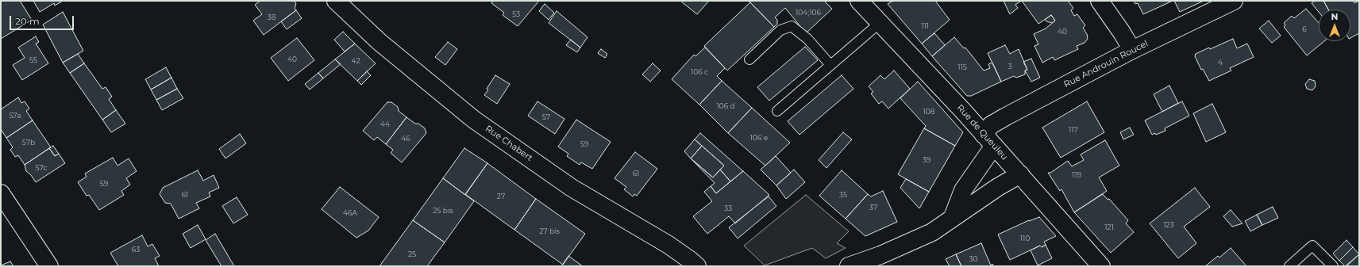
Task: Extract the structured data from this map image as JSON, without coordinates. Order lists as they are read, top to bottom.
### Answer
{
  "streets": {
    "street": ["Rue Androuin Roucel", "Rue de Queuleu", "Rue Chabert"]
  },
  "crossings": [
    ["Rue Androuin Roucel", "Rue de Queuleu"]
  ],
  "house_numbers": [
    "104;106",
    "53",
    "38",
    "111",
    "6",
    "40",
    "40",
    "55",
    "42",
    "4",
    "3",
    "115",
    "106 c",
    "106 d",
    "108",
    "57a",
    "57",
    "44",
    "117",
    "106 e",
    "46",
    "57b",
    "59",
    "39",
    "57c",
    "61",
    "119",
    "59",
    "61",
    "35",
    "27",
    "37",
    "33",
    "25 bis",
    "46A",
    "123",
    "121",
    "27 bis",
    "110",
    "63",
    "25",
    "30"
  ],
  "scale_bar": "20 m",
  "north": "top"
}
